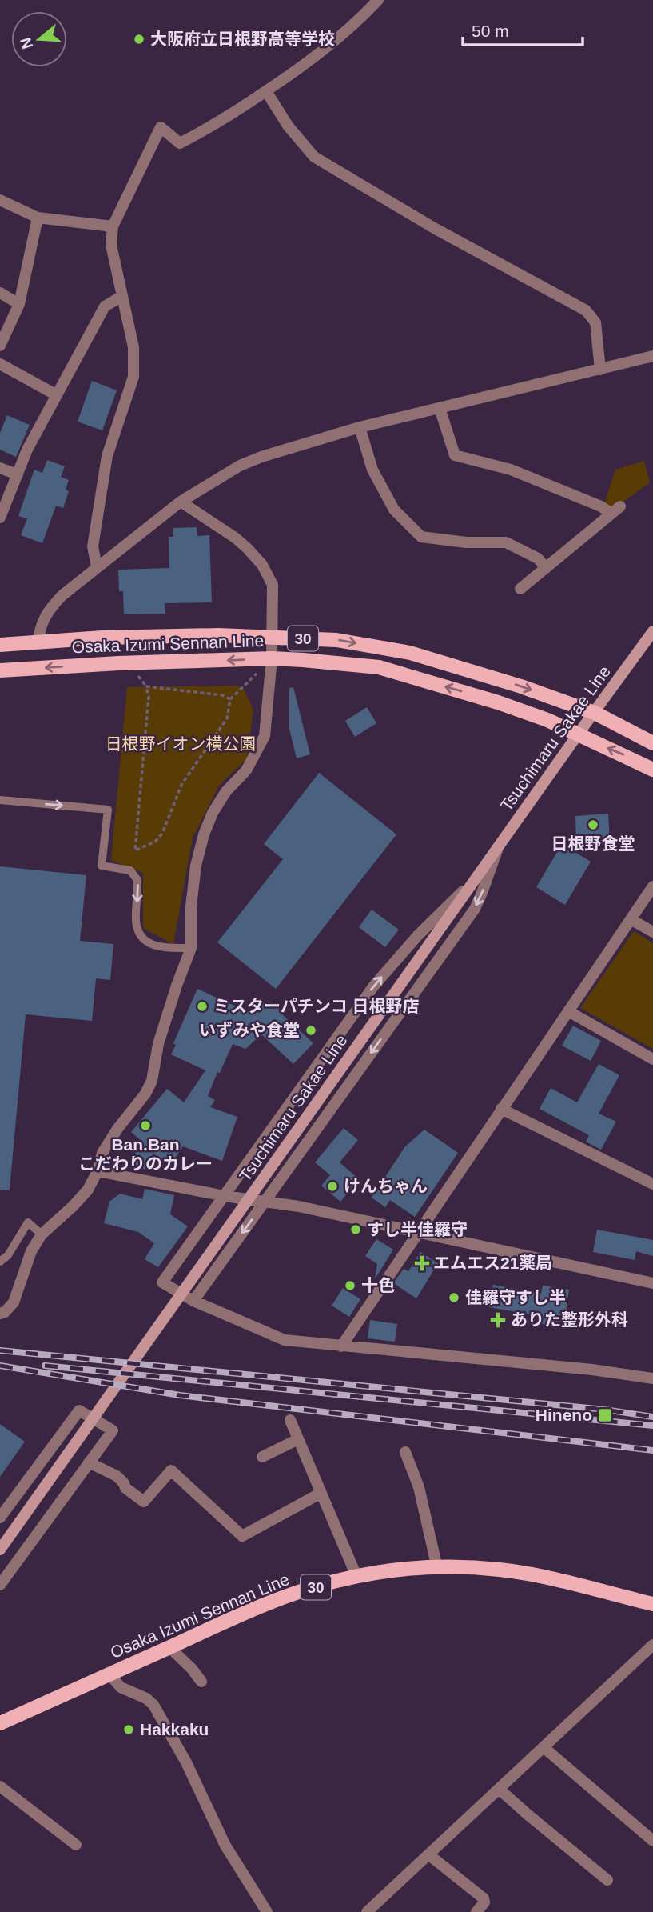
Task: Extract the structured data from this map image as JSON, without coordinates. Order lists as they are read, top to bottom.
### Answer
{
  "streets": {
    "main road": ["30", "Osaka Izumi Sennan Line", "Tsuchimaru Sakae Line"]
  },
  "crossings": [
    ["Osaka Izumi Sennan Line", "Tsuchimaru Sakae Line"]
  ],
  "parks": ["日根野イオン横公園"],
  "places": {
    "other": [
      "大阪府立日根野高等学校",
      "日根野食堂",
      "ミスターパチンコ 日根野店",
      "いずみや食堂",
      "Ban.Ban こだわりのカレー",
      "けんちゃん",
      "すし半佳羅守",
      "十色",
      "佳羅守すし半",
      "Hakkaku"
    ],
    "health": ["エムエス21薬局", "ありた整形外科"],
    "transit": ["Hineno"]
  },
  "scale_bar": "50 m",
  "north": "left"
}
